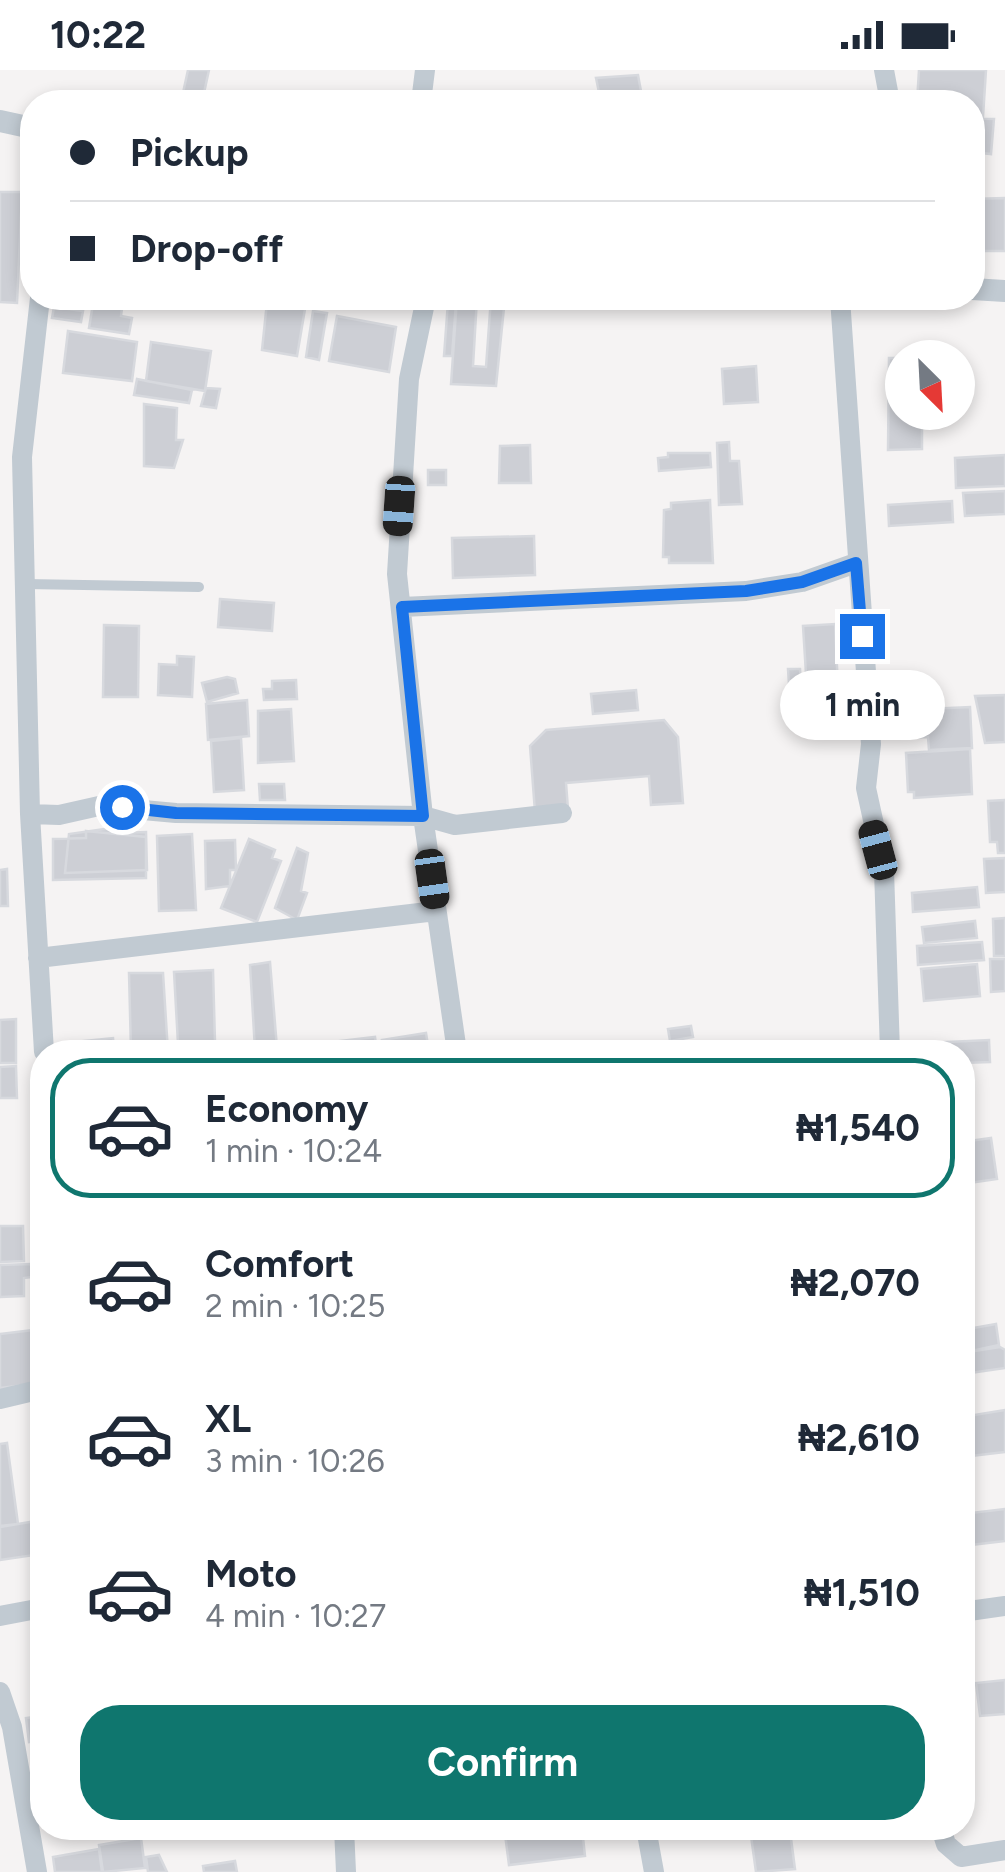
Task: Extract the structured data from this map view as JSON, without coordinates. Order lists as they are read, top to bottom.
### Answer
{
  "north": "bottom right",
  "page": {
    "status": "10:22",
    "banner": ["Pickup", "Drop-off"],
    "bubble": "1 min",
    "list": [
      {
        "name": "Economy",
        "note": "1 min · 10:24",
        "value": "₦1,540"
      },
      {
        "name": "Comfort",
        "note": "2 min · 10:25",
        "value": "₦2,070"
      },
      {
        "name": "XL",
        "note": "3 min · 10:26",
        "value": "₦2,610"
      },
      {
        "name": "Moto",
        "note": "4 min · 10:27",
        "value": "₦1,510"
      }
    ],
    "buttons": "Confirm"
  }
}
